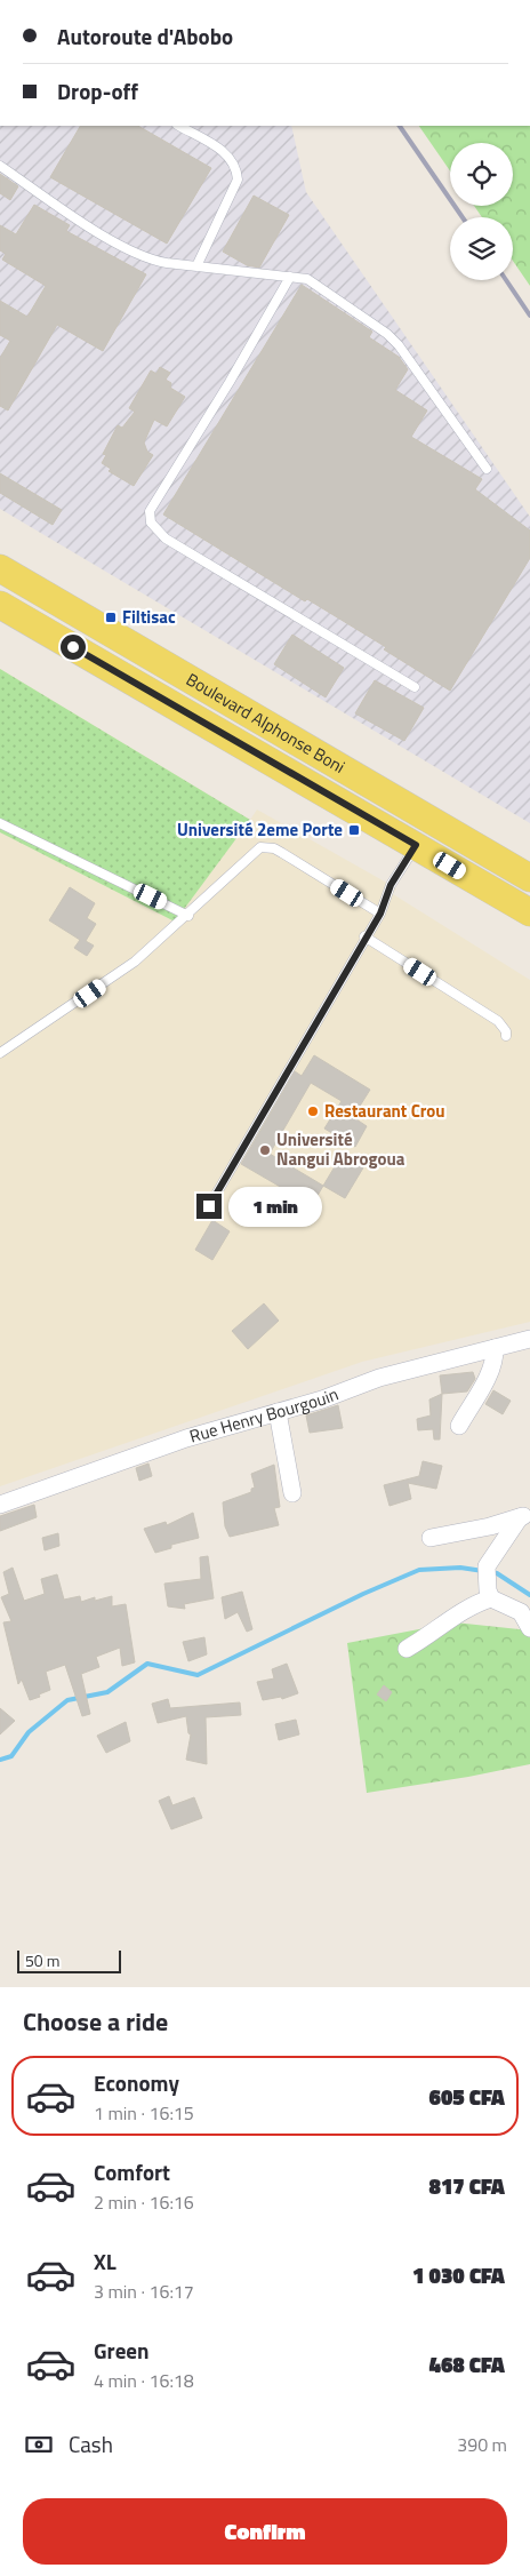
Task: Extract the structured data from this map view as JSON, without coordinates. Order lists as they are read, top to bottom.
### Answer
{
  "streets": {
    "main road": ["Boulevard Alphonse Boni"],
    "street": ["Rue Henry Bourgouin"]
  },
  "places": {
    "transit": ["Filtisac", "Université 2eme Porte"],
    "other": ["Restaurant Crou", "Université Nangui Abrogoua"]
  },
  "scale_bar": "50 m",
  "page": {
    "banner": ["Autoroute d'Abobo", "Drop-off"],
    "bubble": "1 min",
    "scale": "50 m",
    "heading": "Choose a ride",
    "list": [
      {
        "name": "Economy",
        "note": "1 min · 16:15",
        "value": "605 CFA"
      },
      {
        "name": "Comfort",
        "note": "2 min · 16:16",
        "value": "817 CFA"
      },
      {
        "name": "XL",
        "note": "3 min · 16:17",
        "value": "1 030 CFA"
      },
      {
        "name": "Green",
        "note": "4 min · 16:18",
        "value": "468 CFA"
      }
    ],
    "pay": ["Cash", "390 m"],
    "buttons": "Confirm"
  }
}
